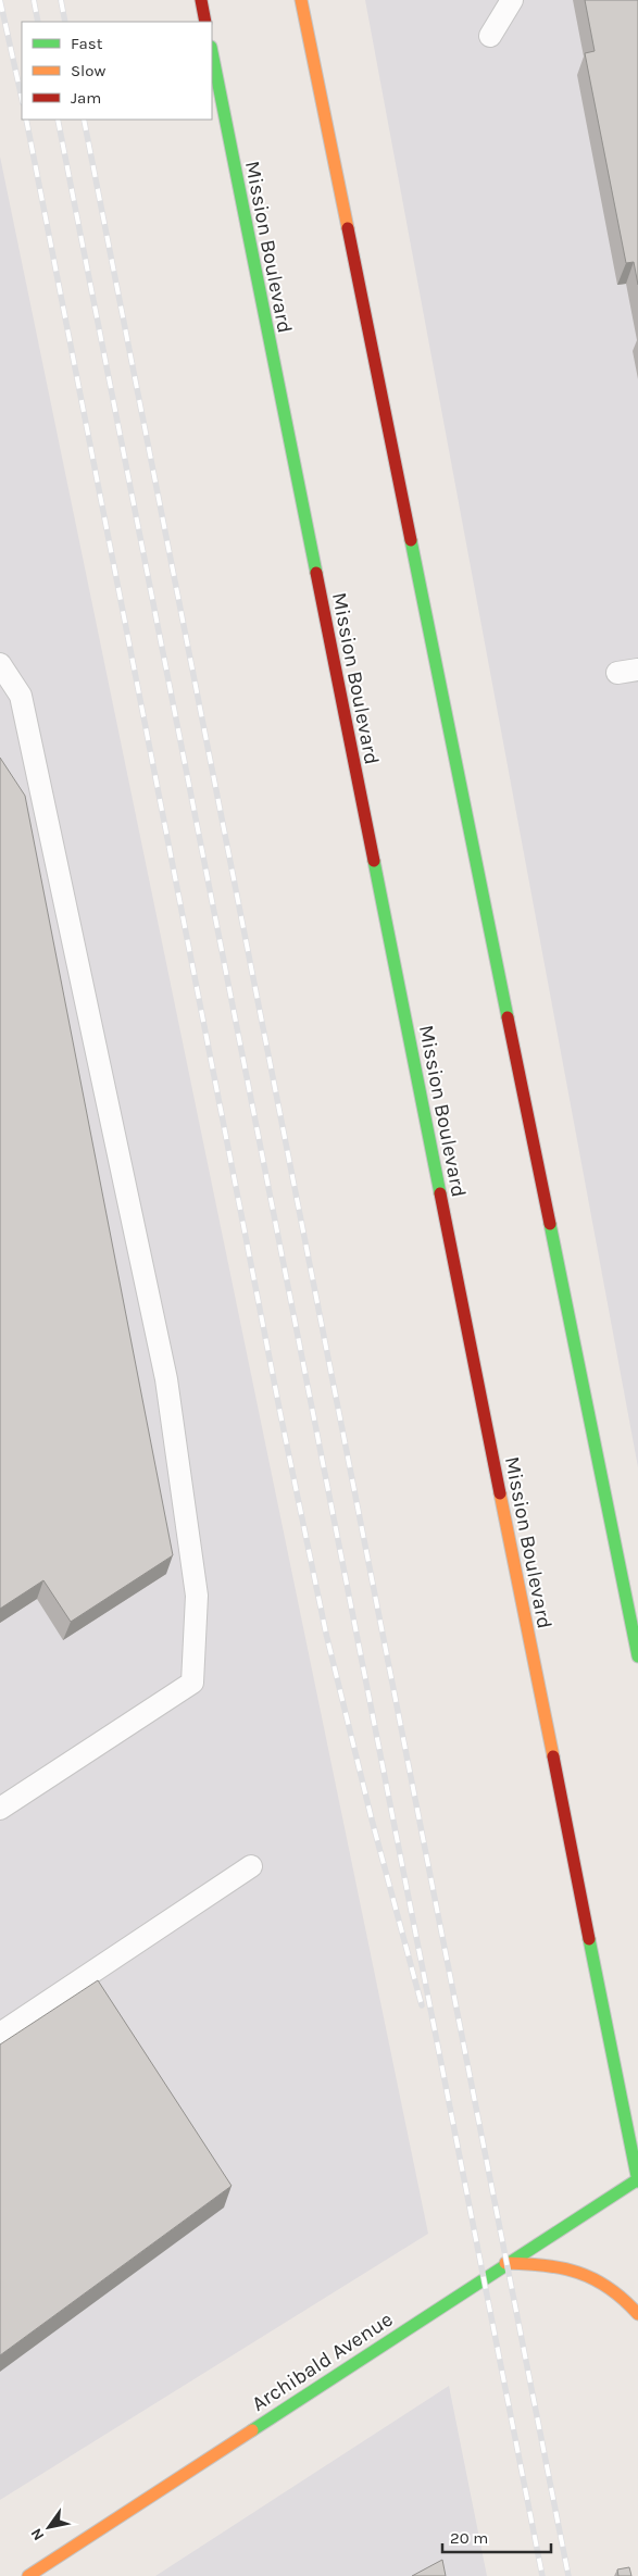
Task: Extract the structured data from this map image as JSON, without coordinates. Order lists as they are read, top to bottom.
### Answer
{
  "streets": {
    "main road": ["Mission Boulevard", "Archibald Avenue"]
  },
  "crossings": [
    ["Mission Boulevard", "Archibald Avenue"]
  ],
  "legend": ["Fast", "Slow", "Jam"],
  "scale_bar": "20 m",
  "north": "bottom left"
}
